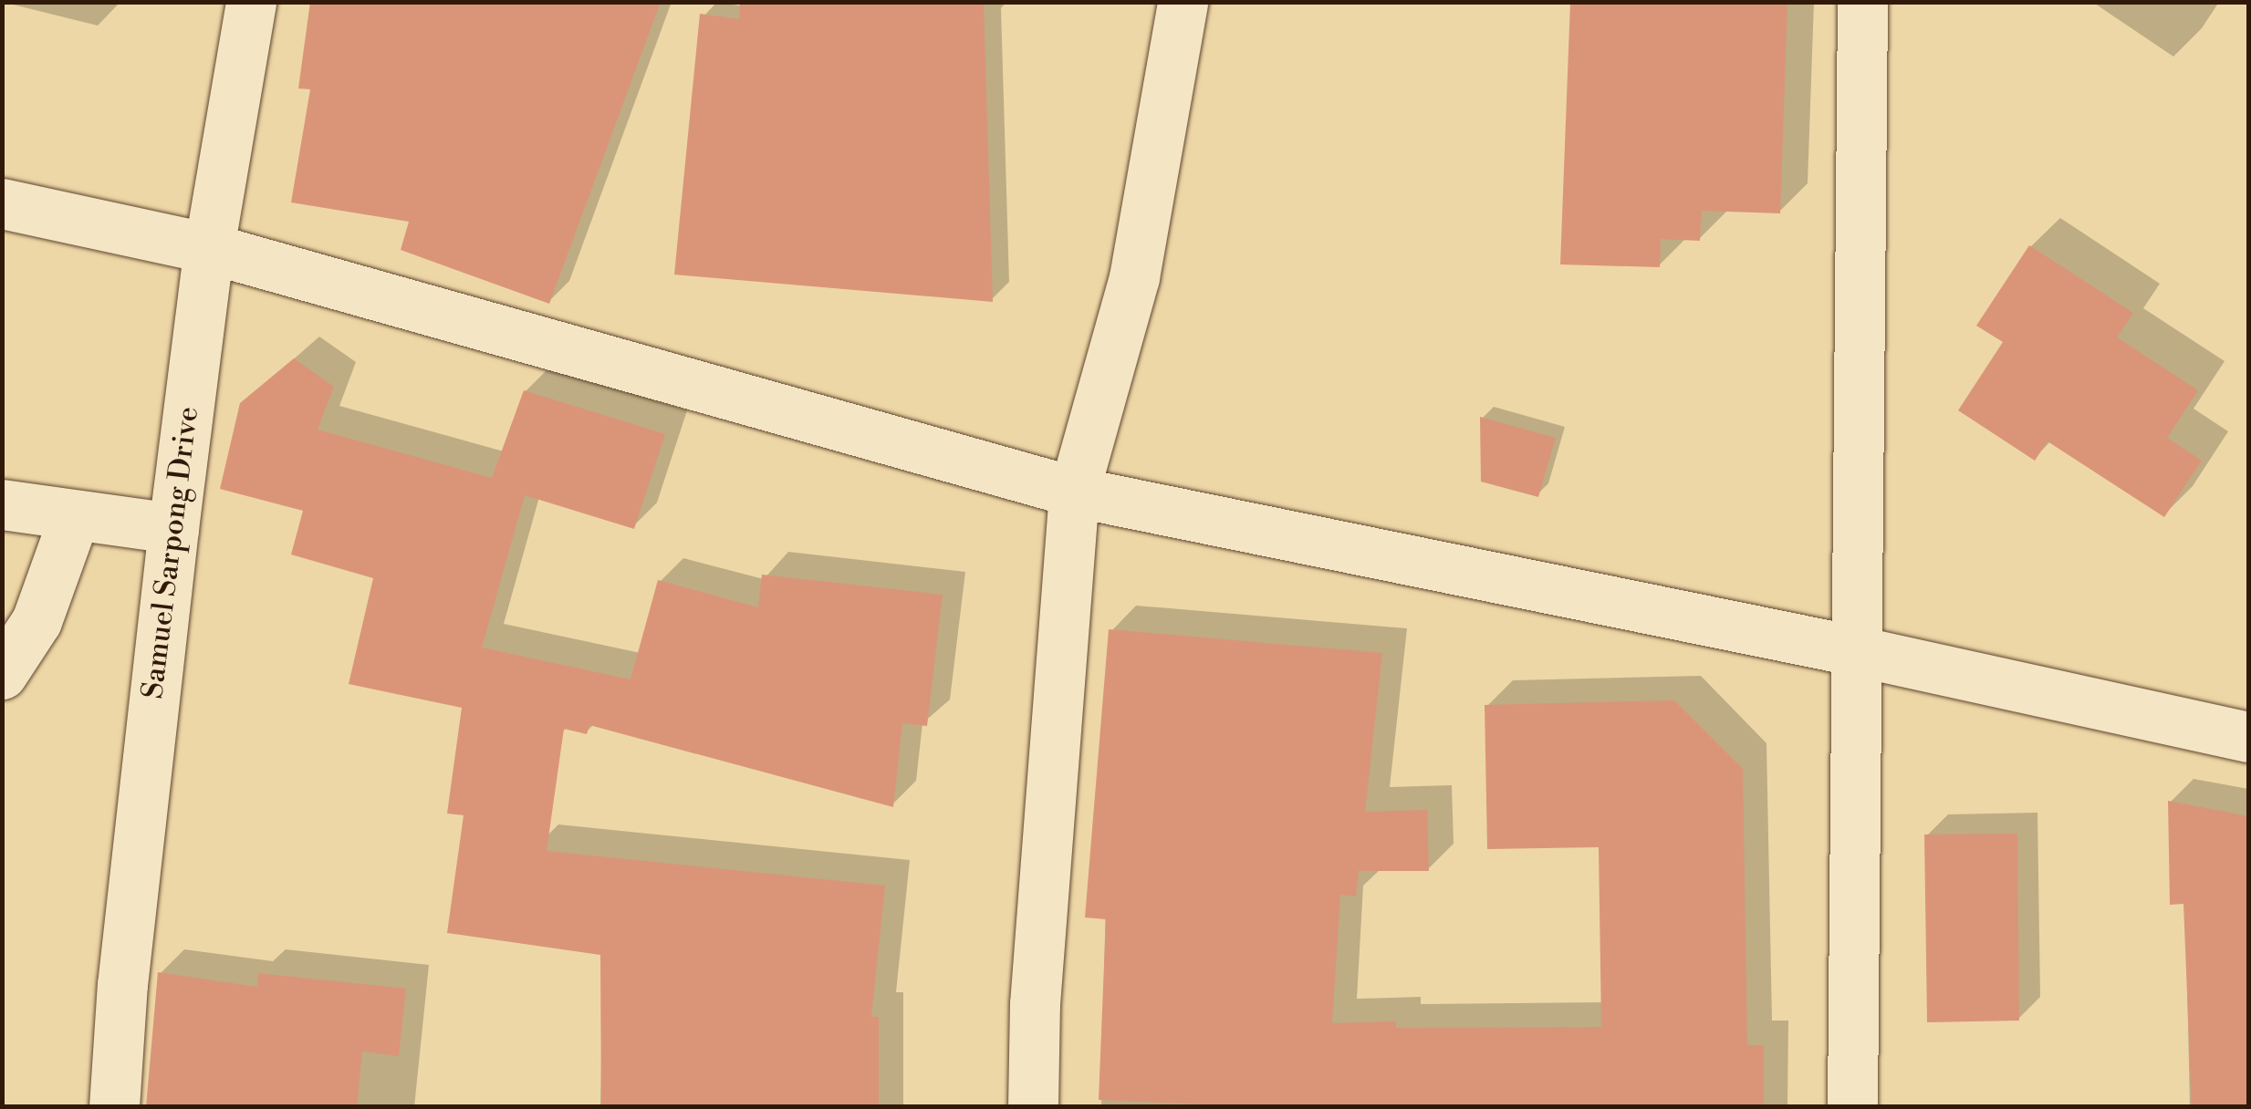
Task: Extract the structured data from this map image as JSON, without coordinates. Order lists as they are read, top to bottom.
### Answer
{
  "streets": {
    "street": ["Samuel Sarpong Drive"]
  }
}
